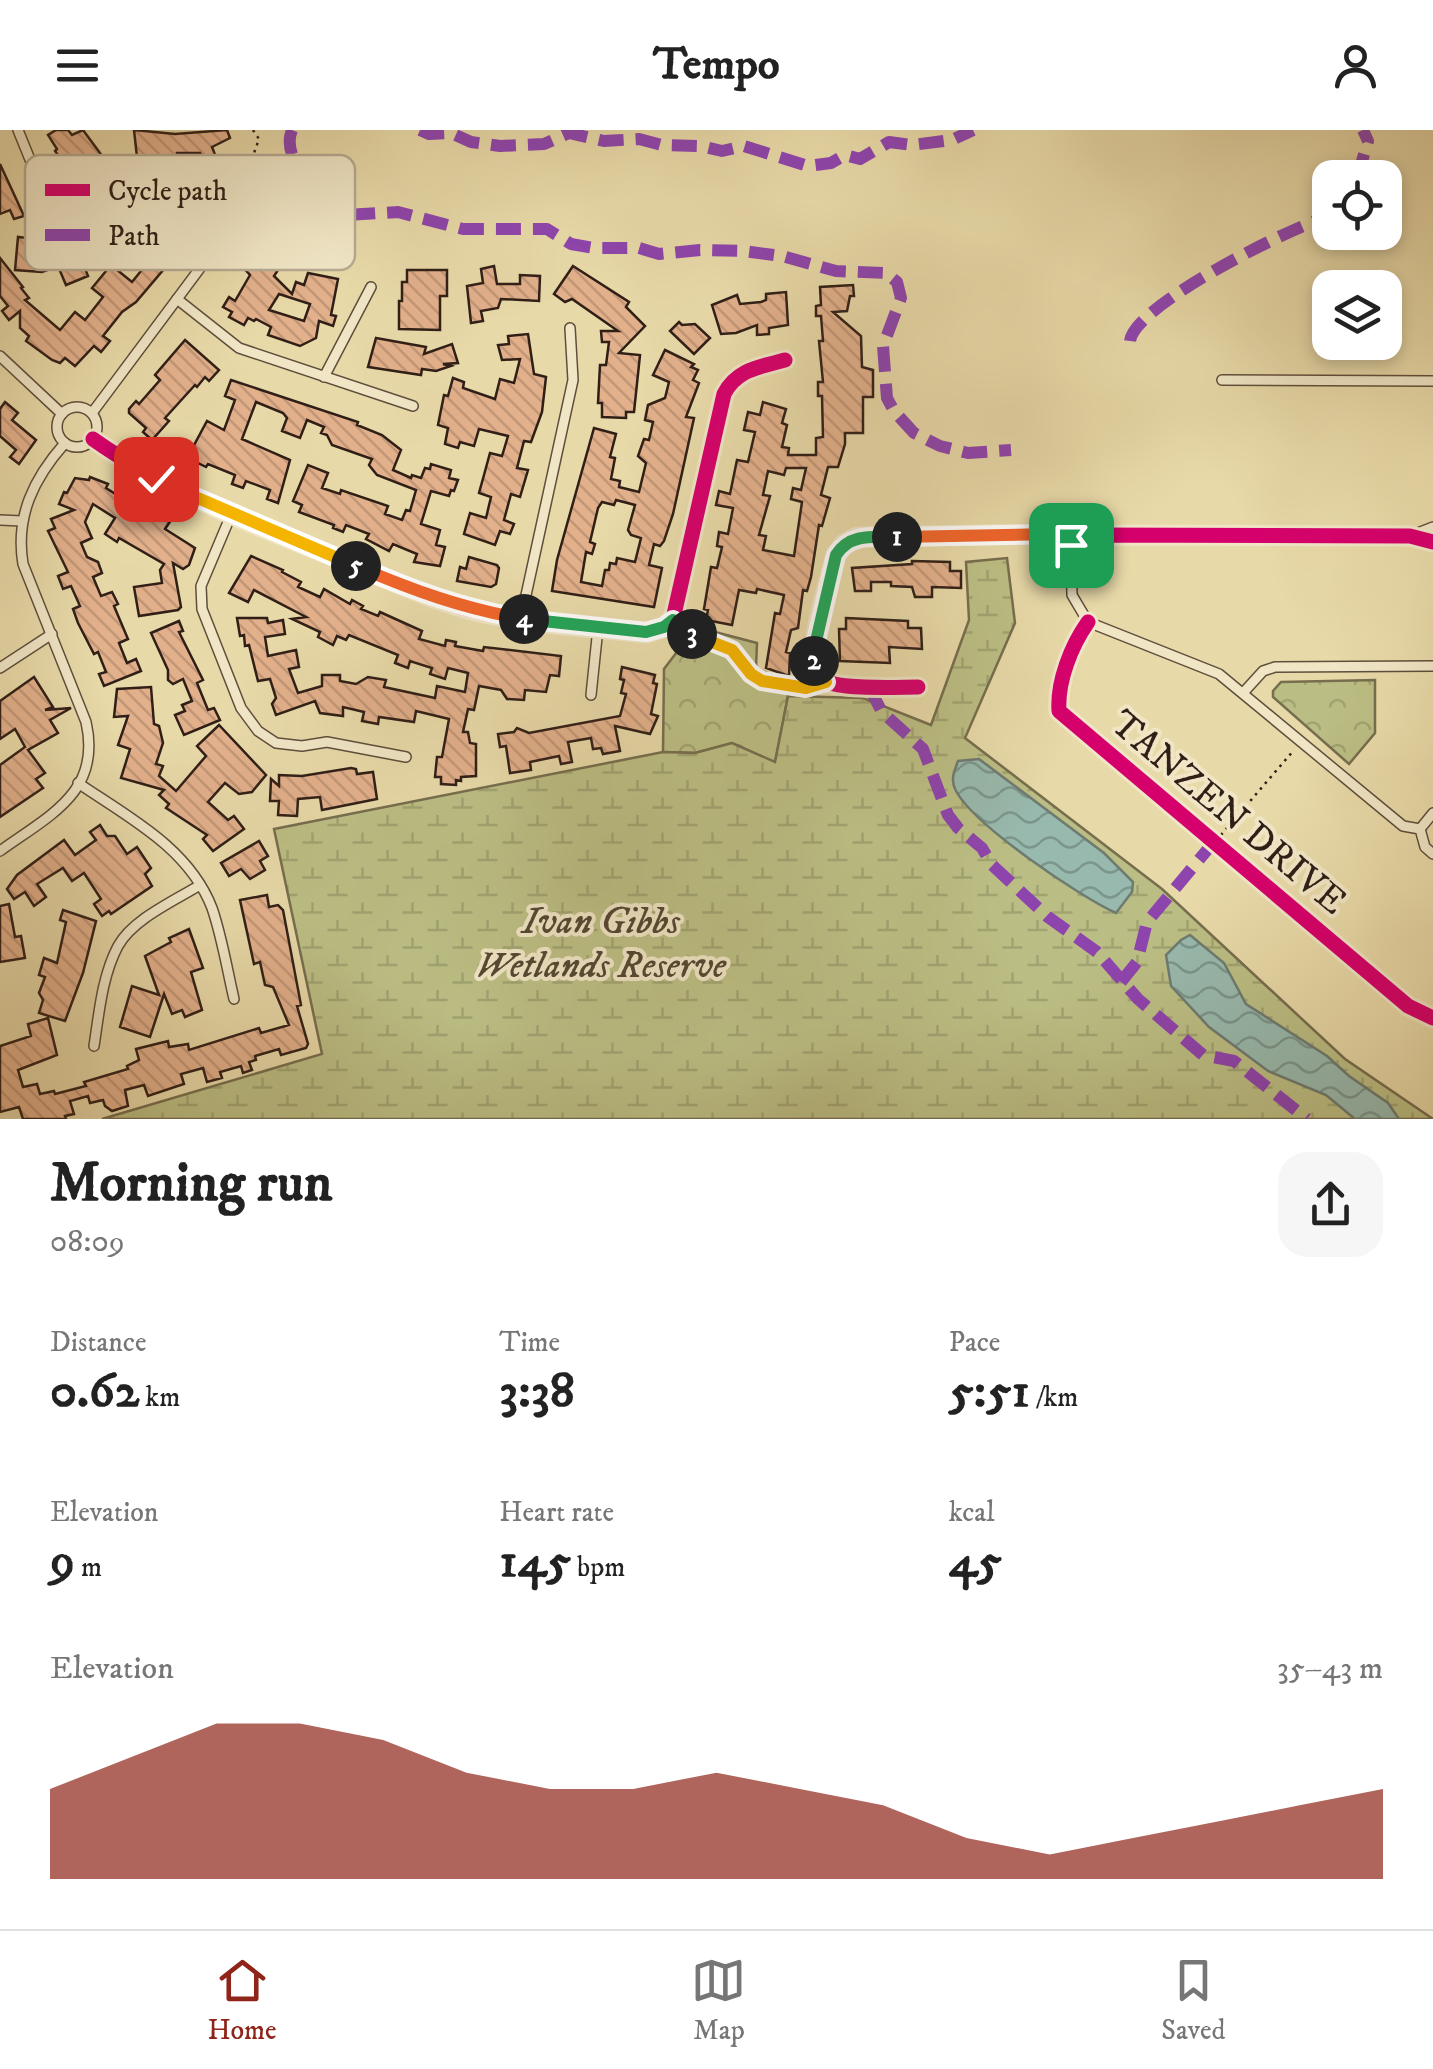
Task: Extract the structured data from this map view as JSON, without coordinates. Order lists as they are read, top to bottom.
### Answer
{
  "streets": {
    "street": ["TANZEN DRIVE"]
  },
  "parks": ["Ivan Gibbs Wetlands Reserve"],
  "legend": ["Cycle path", "Path"],
  "page": {
    "header": "Tempo",
    "pins": [
      "1",
      "5",
      "4",
      "3",
      "2"
    ],
    "heading": ["Morning run", "08:09"],
    "stats": [
      ["Distance", "0.62 km"],
      ["Time", "3:38"],
      ["Pace", "5:51 /km"],
      ["Elevation", "9 m"],
      ["Heart rate", "145 bpm"],
      ["kcal", "45"]
    ],
    "chart": ["Elevation", "35–43 m"],
    "tabs": ["Home", "Map", "Saved"]
  }
}
